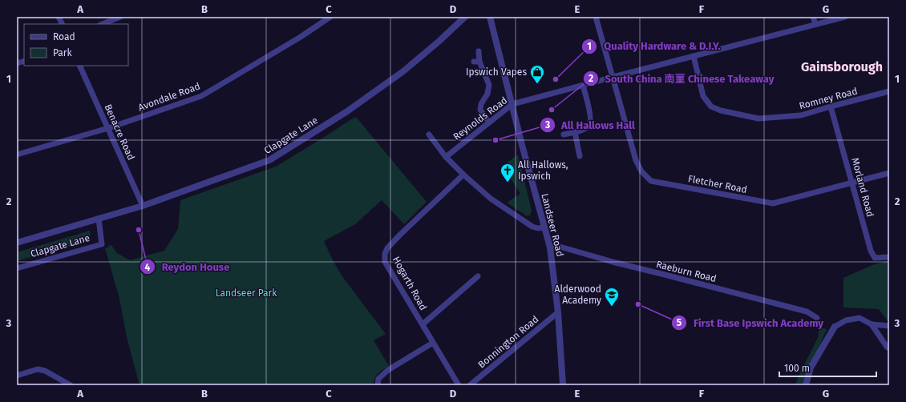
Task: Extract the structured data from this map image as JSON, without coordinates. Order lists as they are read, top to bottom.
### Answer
{
  "streets": {
    "street": [
      "Avondale Road",
      "Romney Road",
      "Reynolds Road",
      "Benacre Road",
      "Clapgate Lane",
      "Fletcher Road",
      "Morland Road",
      "Landseer Road",
      "Raeburn Road",
      "Hogarth Road",
      "Bonnington Road"
    ]
  },
  "crossings": [
    ["Avondale Road", "Benacre Road"],
    ["Romney Road", "Reynolds Road"],
    ["Romney Road", "Morland Road"],
    ["Reynolds Road", "Fletcher Road"],
    ["Reynolds Road", "Landseer Road"],
    ["Benacre Road", "Clapgate Lane"],
    ["Fletcher Road", "Morland Road"],
    ["Landseer Road", "Raeburn Road"],
    ["Landseer Road", "Bonnington Road"]
  ],
  "districts": ["Gainsborough"],
  "parks": ["Landseer Park"],
  "places": {
    "other": [
      "Quality Hardware & D.I.Y.",
      "South China 南菫 Chinese Takeaway",
      "All Hallows Hall",
      "Reydon House",
      "First Base Ipswich Academy"
    ],
    "shop": ["Ipswich Vapes"],
    "church": ["All Hallows, Ipswich"],
    "school or university": ["Alderwood Academy"]
  },
  "legend": ["Road", "Park"],
  "scale_bar": "100 m",
  "grid": {
    "columns": [
      "A",
      "B",
      "C",
      "D",
      "E",
      "F",
      "G"
    ],
    "rows": ["1", "2", "3"]
  }
}
